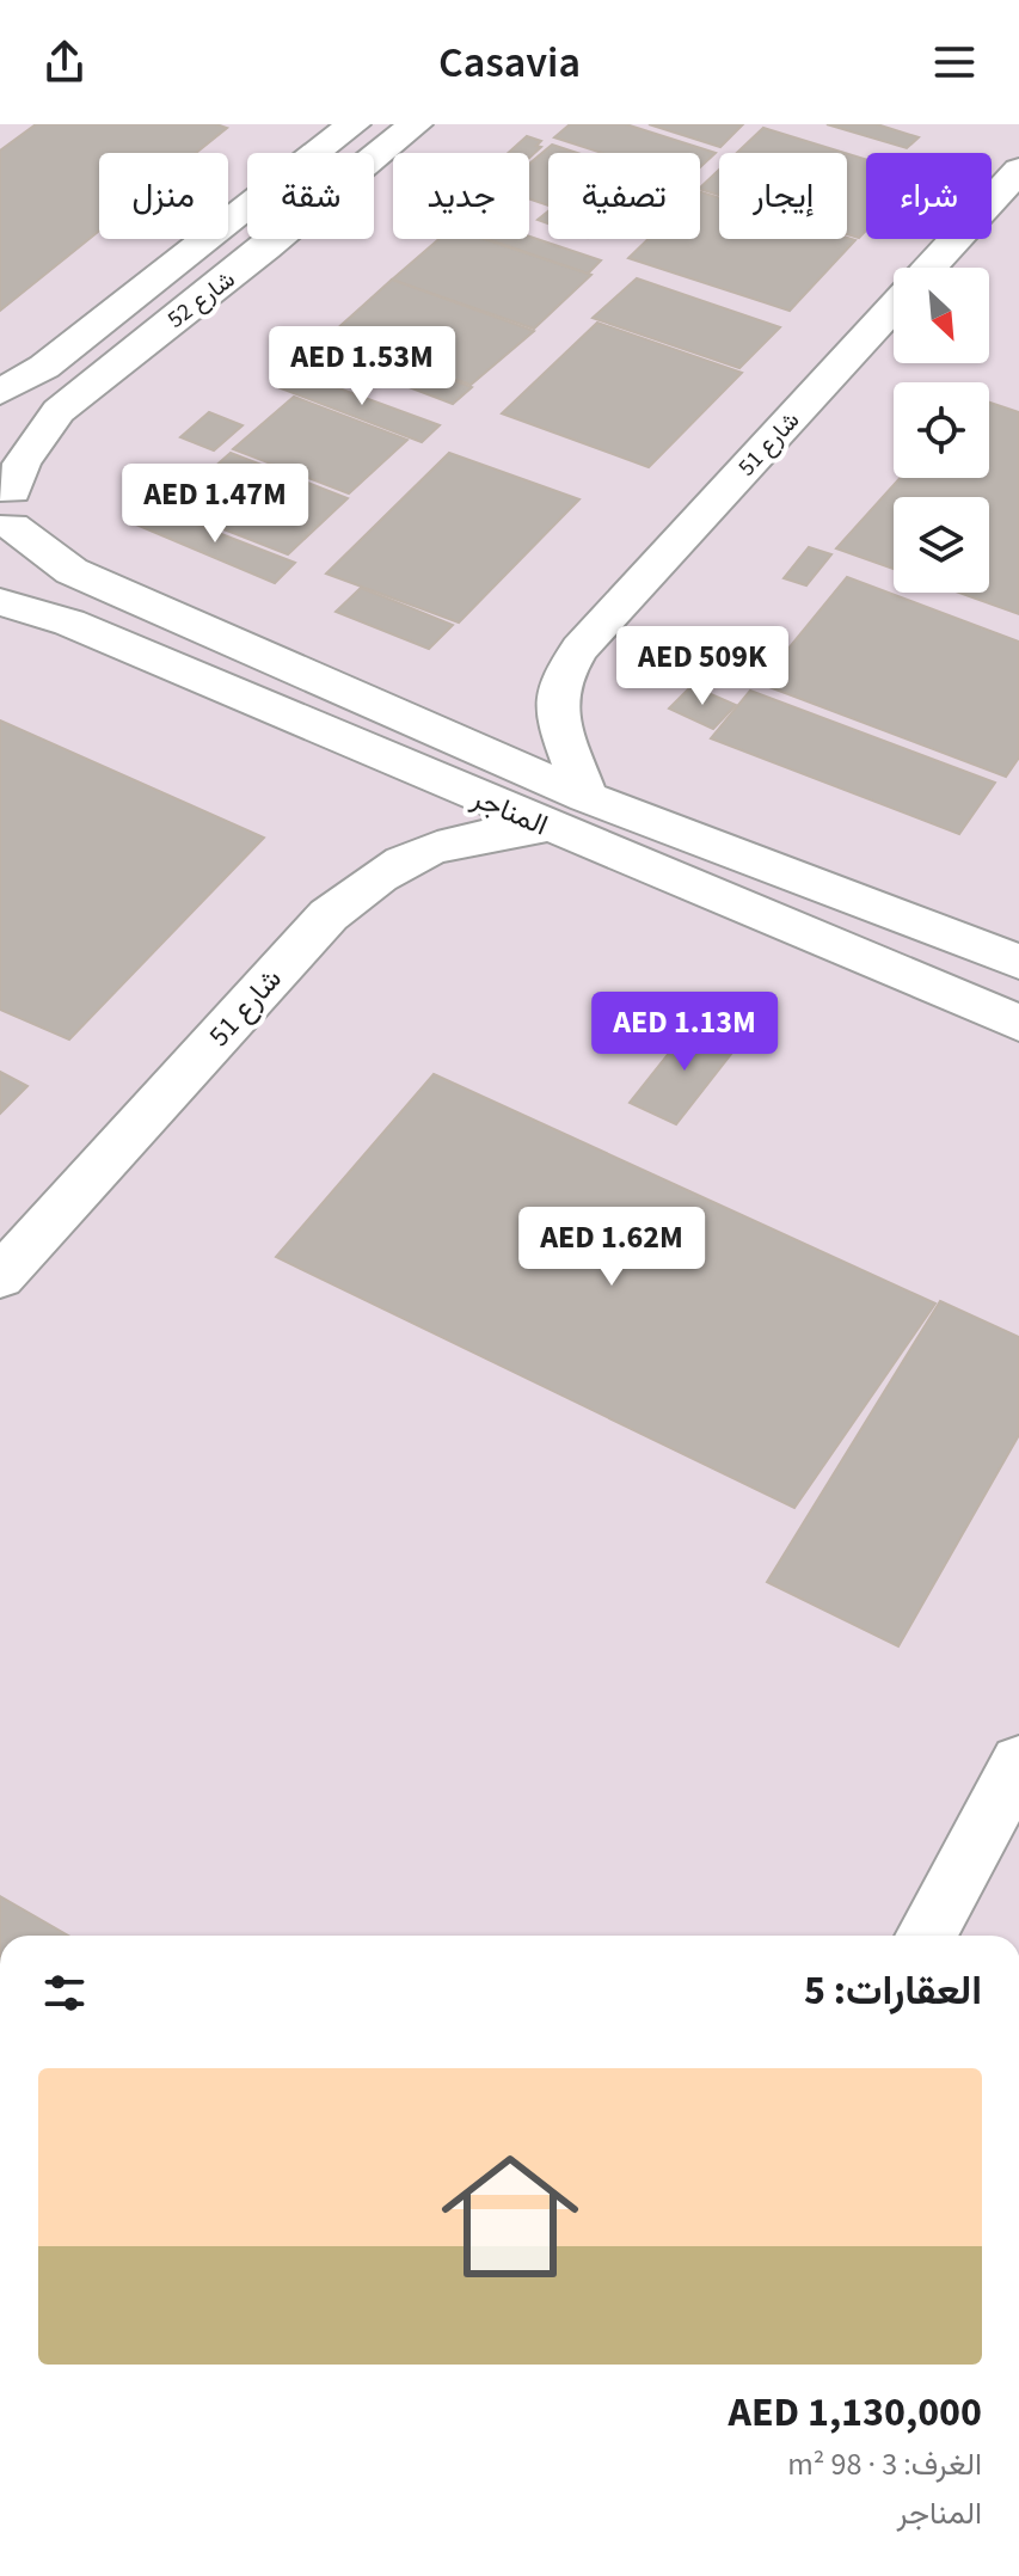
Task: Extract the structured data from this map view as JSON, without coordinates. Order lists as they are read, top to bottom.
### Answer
{
  "streets": {
    "street": ["شارع 52", "شارع 51", "المناجر"]
  },
  "crossings": [
    ["شارع 52", "المناجر"],
    ["شارع 51", "المناجر"]
  ],
  "north": "bottom right",
  "page": {
    "header": "Casavia",
    "chip": [
      "شراء",
      "إيجار",
      "تصفية",
      "جديد",
      "شقة",
      "منزل"
    ],
    "price": [
      "AED 1.53M",
      "AED 1.47M",
      "AED 509K",
      "AED 1.13M",
      "AED 1.62M"
    ],
    "heading": "العقارات: 5",
    "list": [
      {
        "name": "AED 1,130,000",
        "note": "الغرف: 3 · 98 m² · المناجر"
      }
    ]
  }
}
